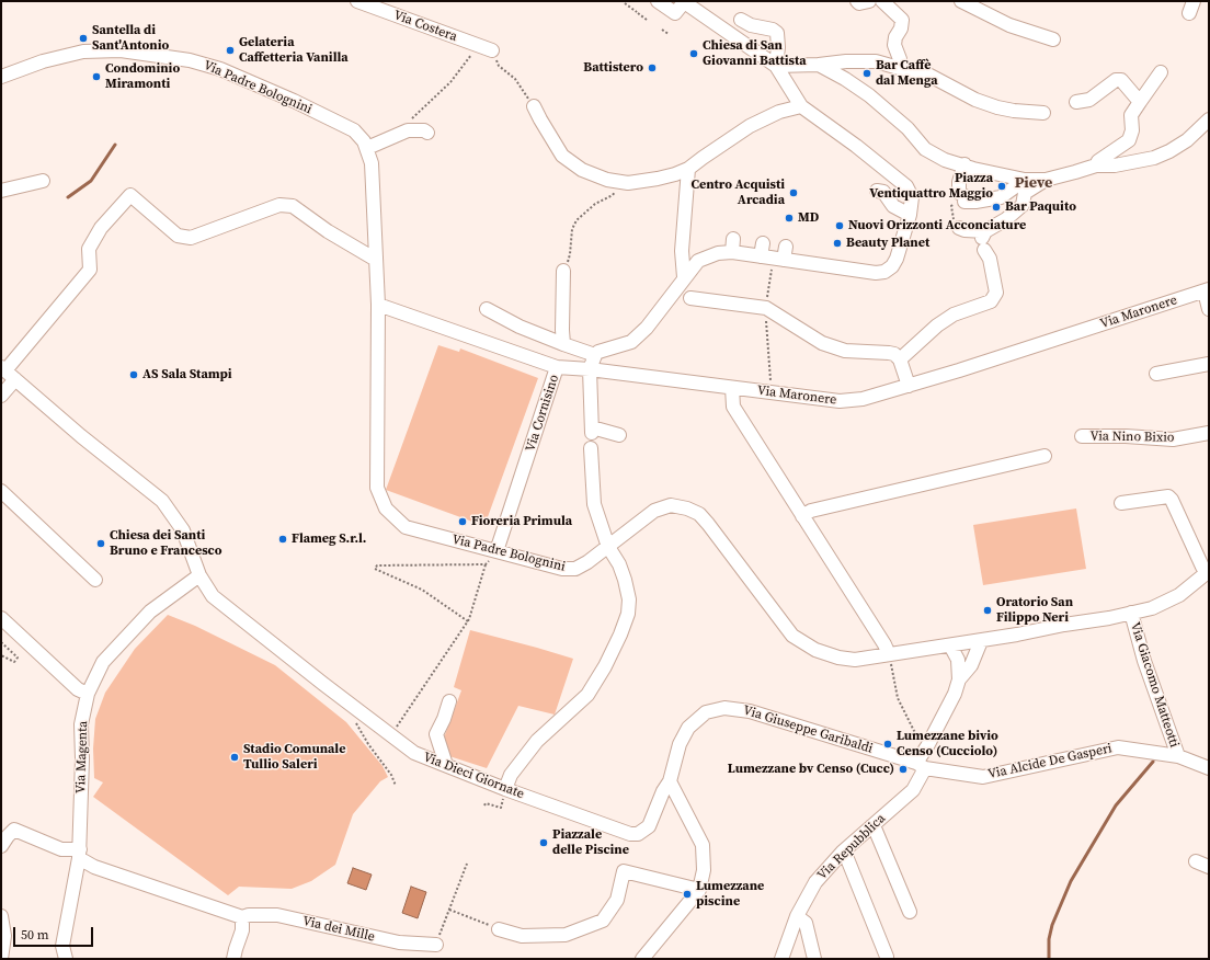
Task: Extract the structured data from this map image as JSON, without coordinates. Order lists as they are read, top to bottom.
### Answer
{
  "streets": {
    "street": [
      "Via Costera",
      "Via Padre Bolognini",
      "Via Maronere",
      "Via Cornisino",
      "Via Nino Bixio",
      "Via Giacomo Matteotti",
      "Via Giuseppe Garibaldi",
      "Via Magenta",
      "Via Alcide De Gasperi",
      "Via Dieci Giornate",
      "Via Repubblica",
      "Via dei Mille"
    ]
  },
  "crossings": [
    ["Via Padre Bolognini", "Via Cornisino"],
    ["Via Padre Bolognini", "Via Giacomo Matteotti"],
    ["Via Maronere", "Via Cornisino"],
    ["Via Giacomo Matteotti", "Via Alcide De Gasperi"],
    ["Via Giuseppe Garibaldi", "Via Alcide De Gasperi"],
    ["Via Giuseppe Garibaldi", "Via Dieci Giornate"],
    ["Via Giuseppe Garibaldi", "Via Repubblica"],
    ["Via Magenta", "Via Dieci Giornate"],
    ["Via Magenta", "Via dei Mille"],
    ["Via Alcide De Gasperi", "Via Repubblica"]
  ],
  "districts": ["Pieve"],
  "places": [
    "Santella di Sant'Antonio",
    "Gelateria Caffetteria Vanilla",
    "Chiesa di San Giovanni Battista",
    "Battistero",
    "Bar Caffè dal Menga",
    "Condominio Miramonti",
    "Piazza Ventiquattro Maggio",
    "Centro Acquisti Arcadia",
    "Bar Paquito",
    "MD",
    "Nuovi Orizzonti Acconciature",
    "Beauty Planet",
    "AS Sala Stampi",
    "Fioreria Primula",
    "Flameg S.r.l.",
    "Chiesa dei Santi Bruno e Francesco",
    "Oratorio San Filippo Neri",
    "Lumezzane bivio Censo (Cucciolo)",
    "Stadio Comunale Tullio Saleri",
    "Lumezzane bv Censo (Cucc)",
    "Piazzale delle Piscine",
    "Lumezzane piscine"
  ],
  "scale_bar": "50 m"
}
